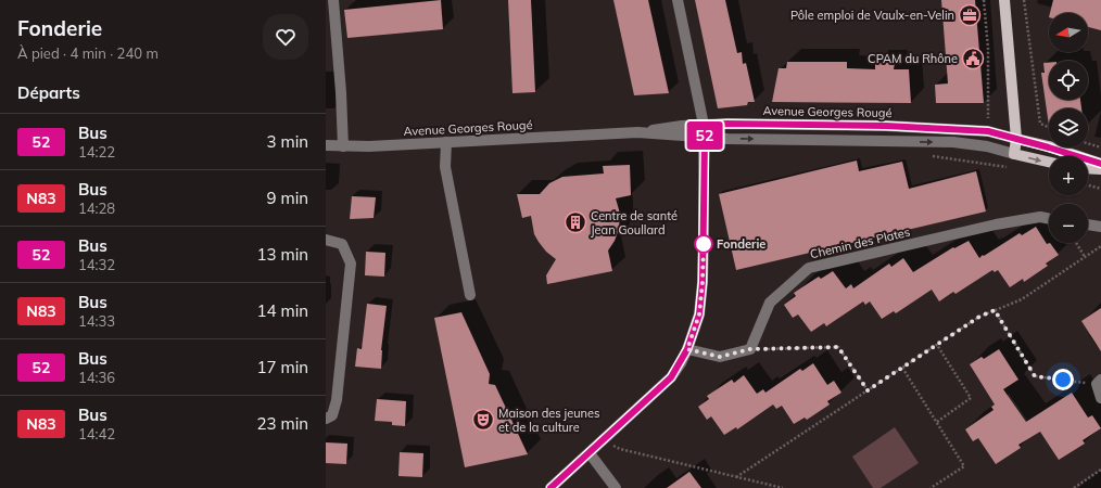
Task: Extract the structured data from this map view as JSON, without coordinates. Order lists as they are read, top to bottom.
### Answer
{
  "streets": {
    "street": ["Avenue Georges Rougé", "Chemin des Plates"]
  },
  "places": {
    "office": ["Pôle emploi de Vaulx-en-Velin"],
    "public building": ["CPAM du Rhône"],
    "building": ["Centre de santé Jean Goullard"],
    "other": ["Fonderie"],
    "theatre": ["Maison des jeunes et de la culture"]
  },
  "lines": ["bus line 52"],
  "north": "left",
  "page": {
    "heading": [
      ["Fonderie", "À pied · 4 min · 240 m"],
      "Départs"
    ],
    "on_map": "52",
    "map_buttons": ["+", "−"],
    "list": [
      {
        "mark": "52",
        "name": "Bus",
        "note": "14:22",
        "value": "3 min"
      },
      {
        "mark": "N83",
        "name": "Bus",
        "note": "14:28",
        "value": "9 min"
      },
      {
        "mark": "52",
        "name": "Bus",
        "note": "14:32",
        "value": "13 min"
      },
      {
        "mark": "N83",
        "name": "Bus",
        "note": "14:33",
        "value": "14 min"
      },
      {
        "mark": "52",
        "name": "Bus",
        "note": "14:36",
        "value": "17 min"
      },
      {
        "mark": "N83",
        "name": "Bus",
        "note": "14:42",
        "value": "23 min"
      }
    ]
  }
}
